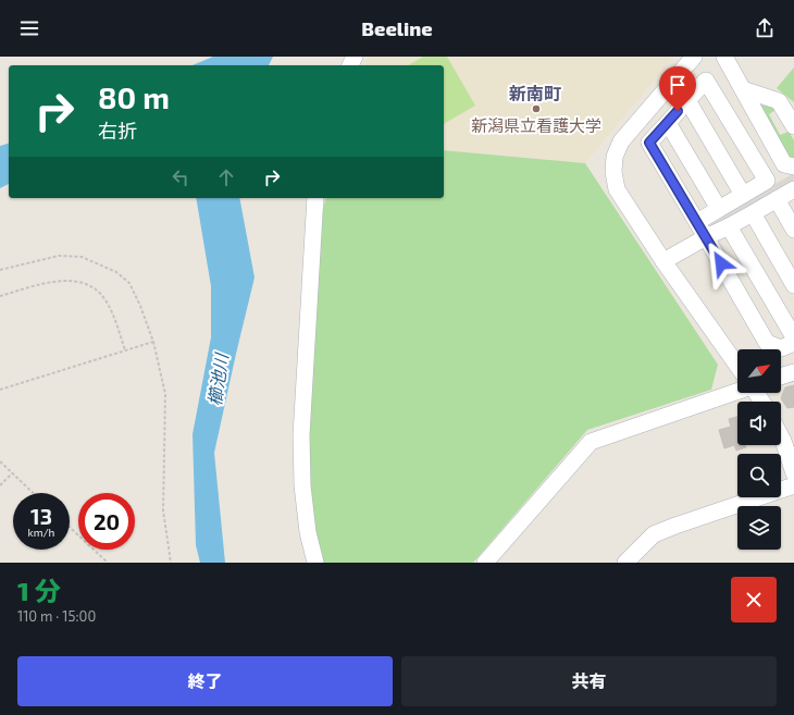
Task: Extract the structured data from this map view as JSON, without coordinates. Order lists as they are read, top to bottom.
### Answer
{
  "districts": ["新南町"],
  "water": ["櫛池川"],
  "places": ["新潟県立看護大学"],
  "north": "top right",
  "page": {
    "header": "Beeline",
    "turn": ["80 m", "右折"],
    "speed": "13 km/h",
    "limit": "20",
    "heading": ["1 分", "110 m · 15:00"],
    "buttons": ["終了", "共有"]
  }
}
